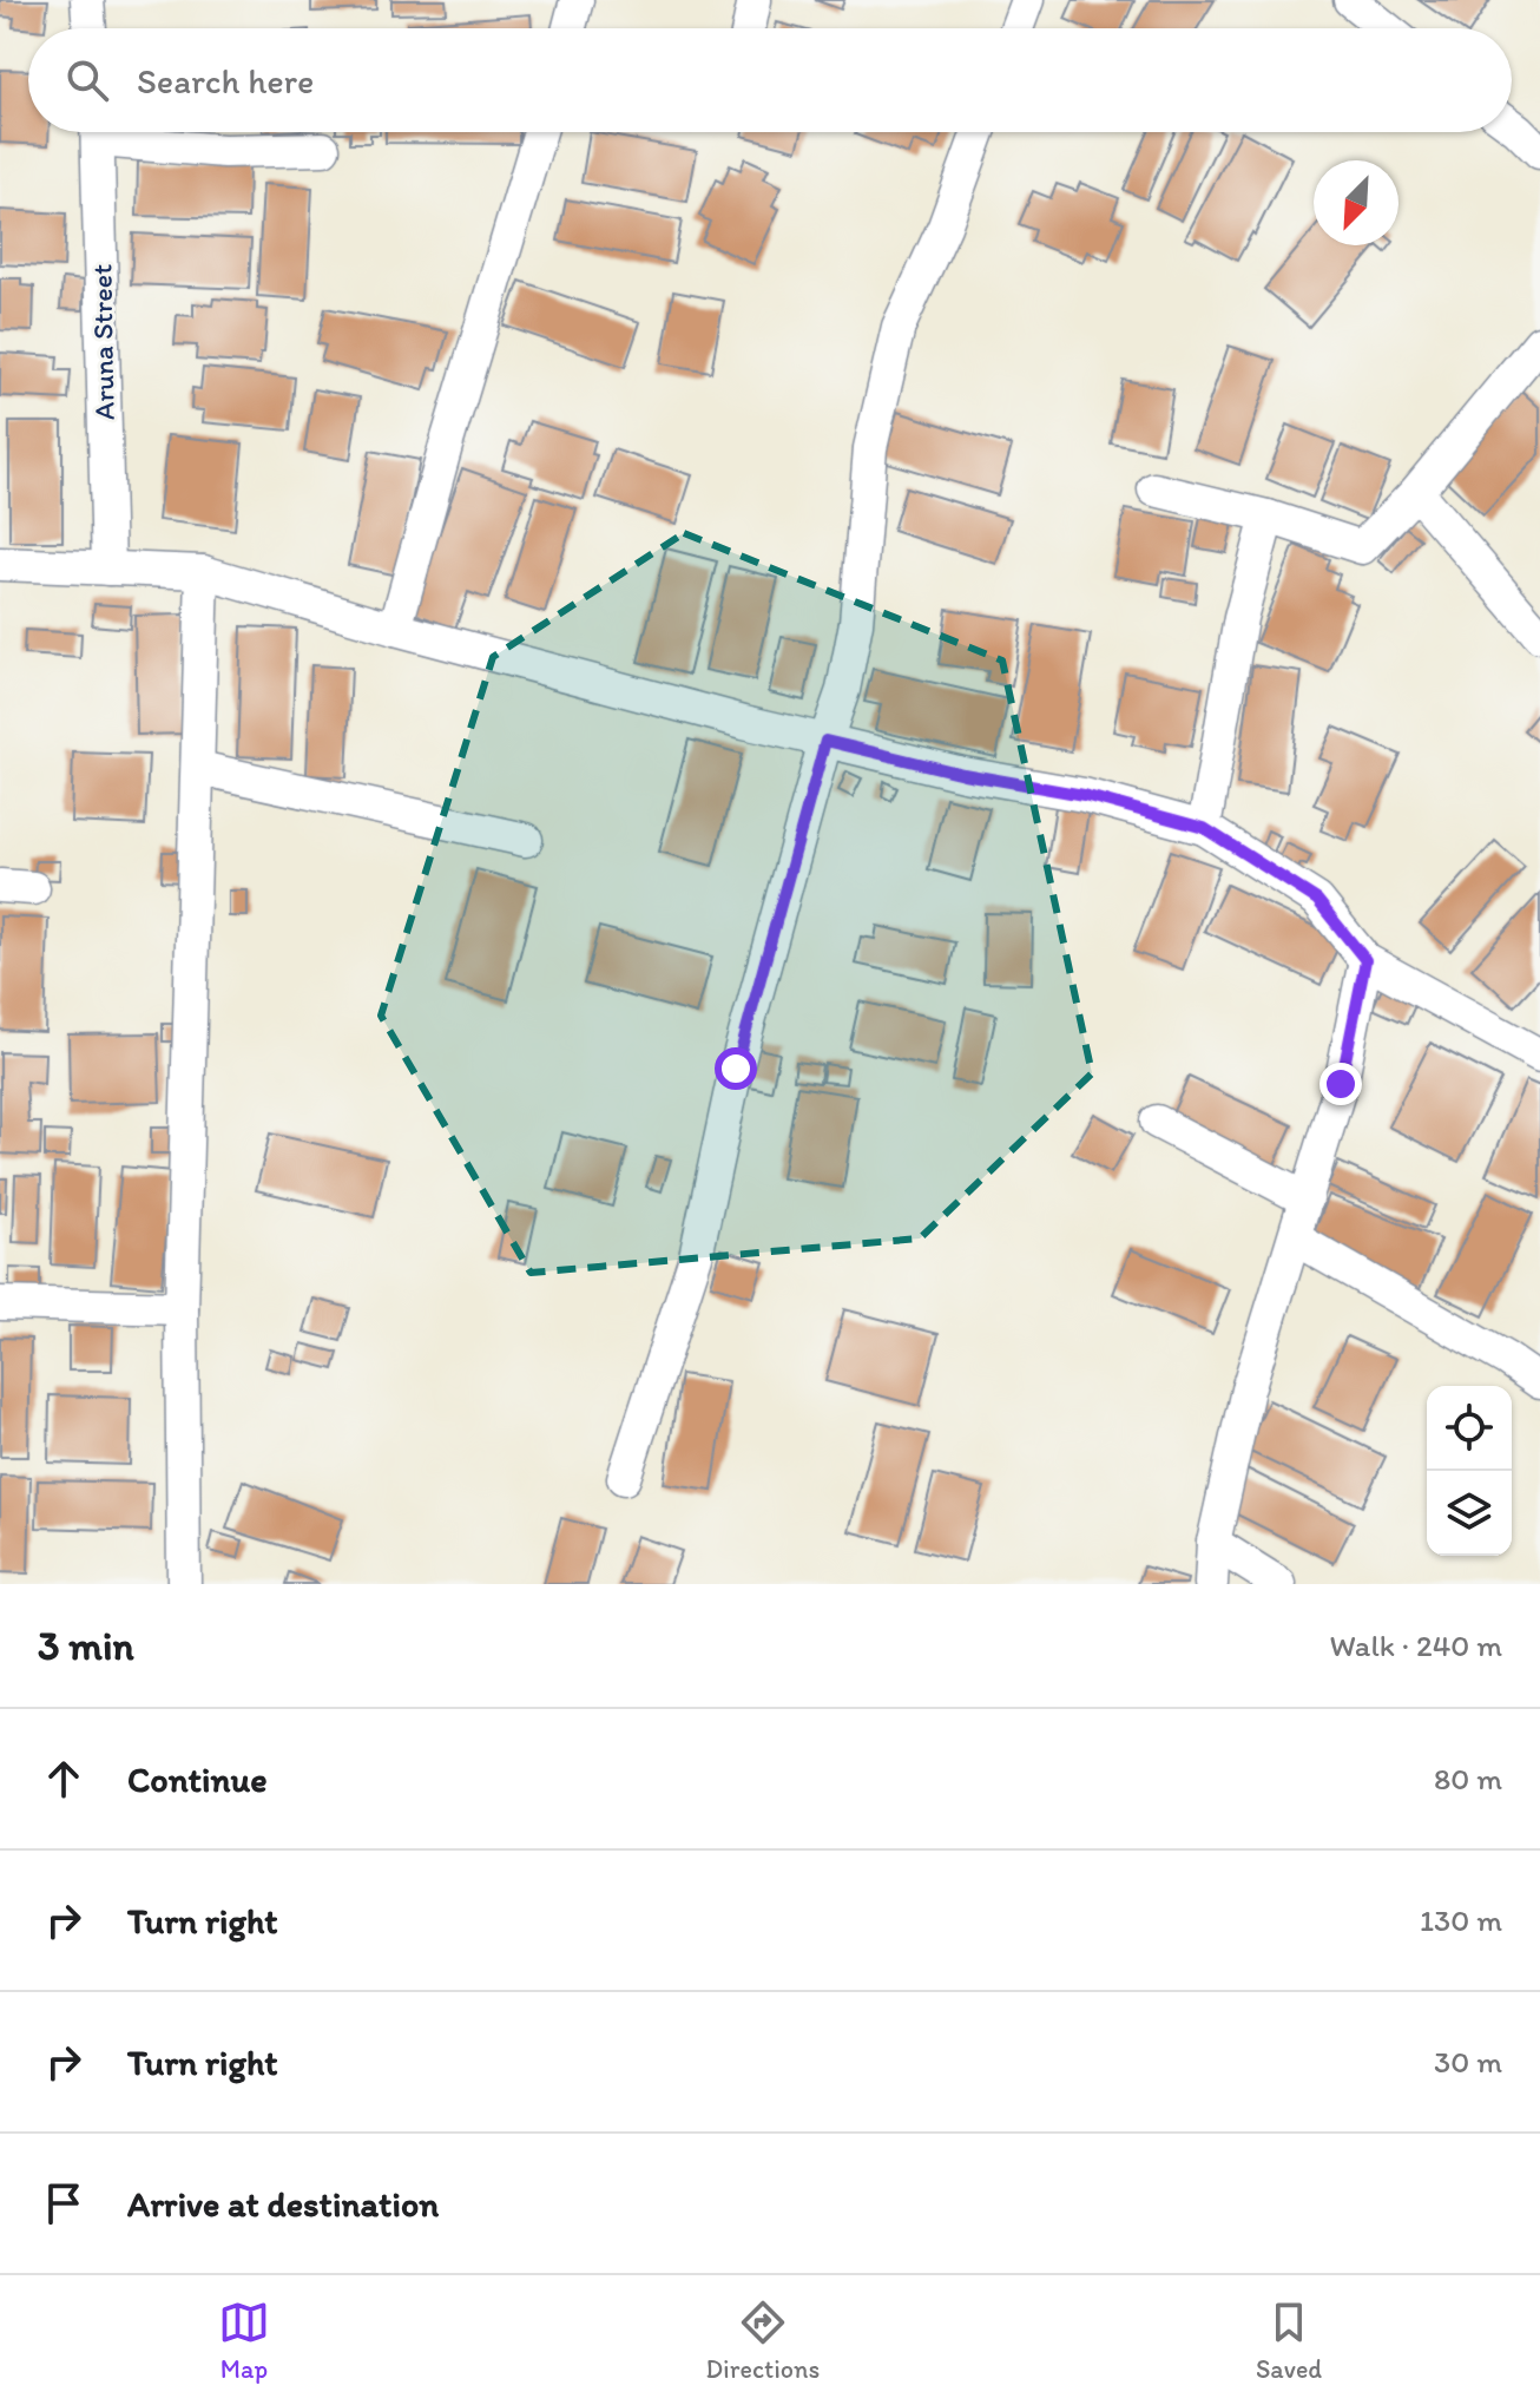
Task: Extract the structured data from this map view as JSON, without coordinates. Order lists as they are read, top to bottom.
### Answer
{
  "streets": {
    "street": ["Aruna Street"]
  },
  "north": "bottom left",
  "page": {
    "search": "Search here",
    "heading": ["3 min", "Walk · 240 m"],
    "list": [
      ["Continue", "80 m"],
      ["Turn right", "130 m"],
      ["Turn right", "30 m"],
      "Arrive at destination"
    ],
    "nav": ["Map", "Directions", "Saved"]
  }
}
